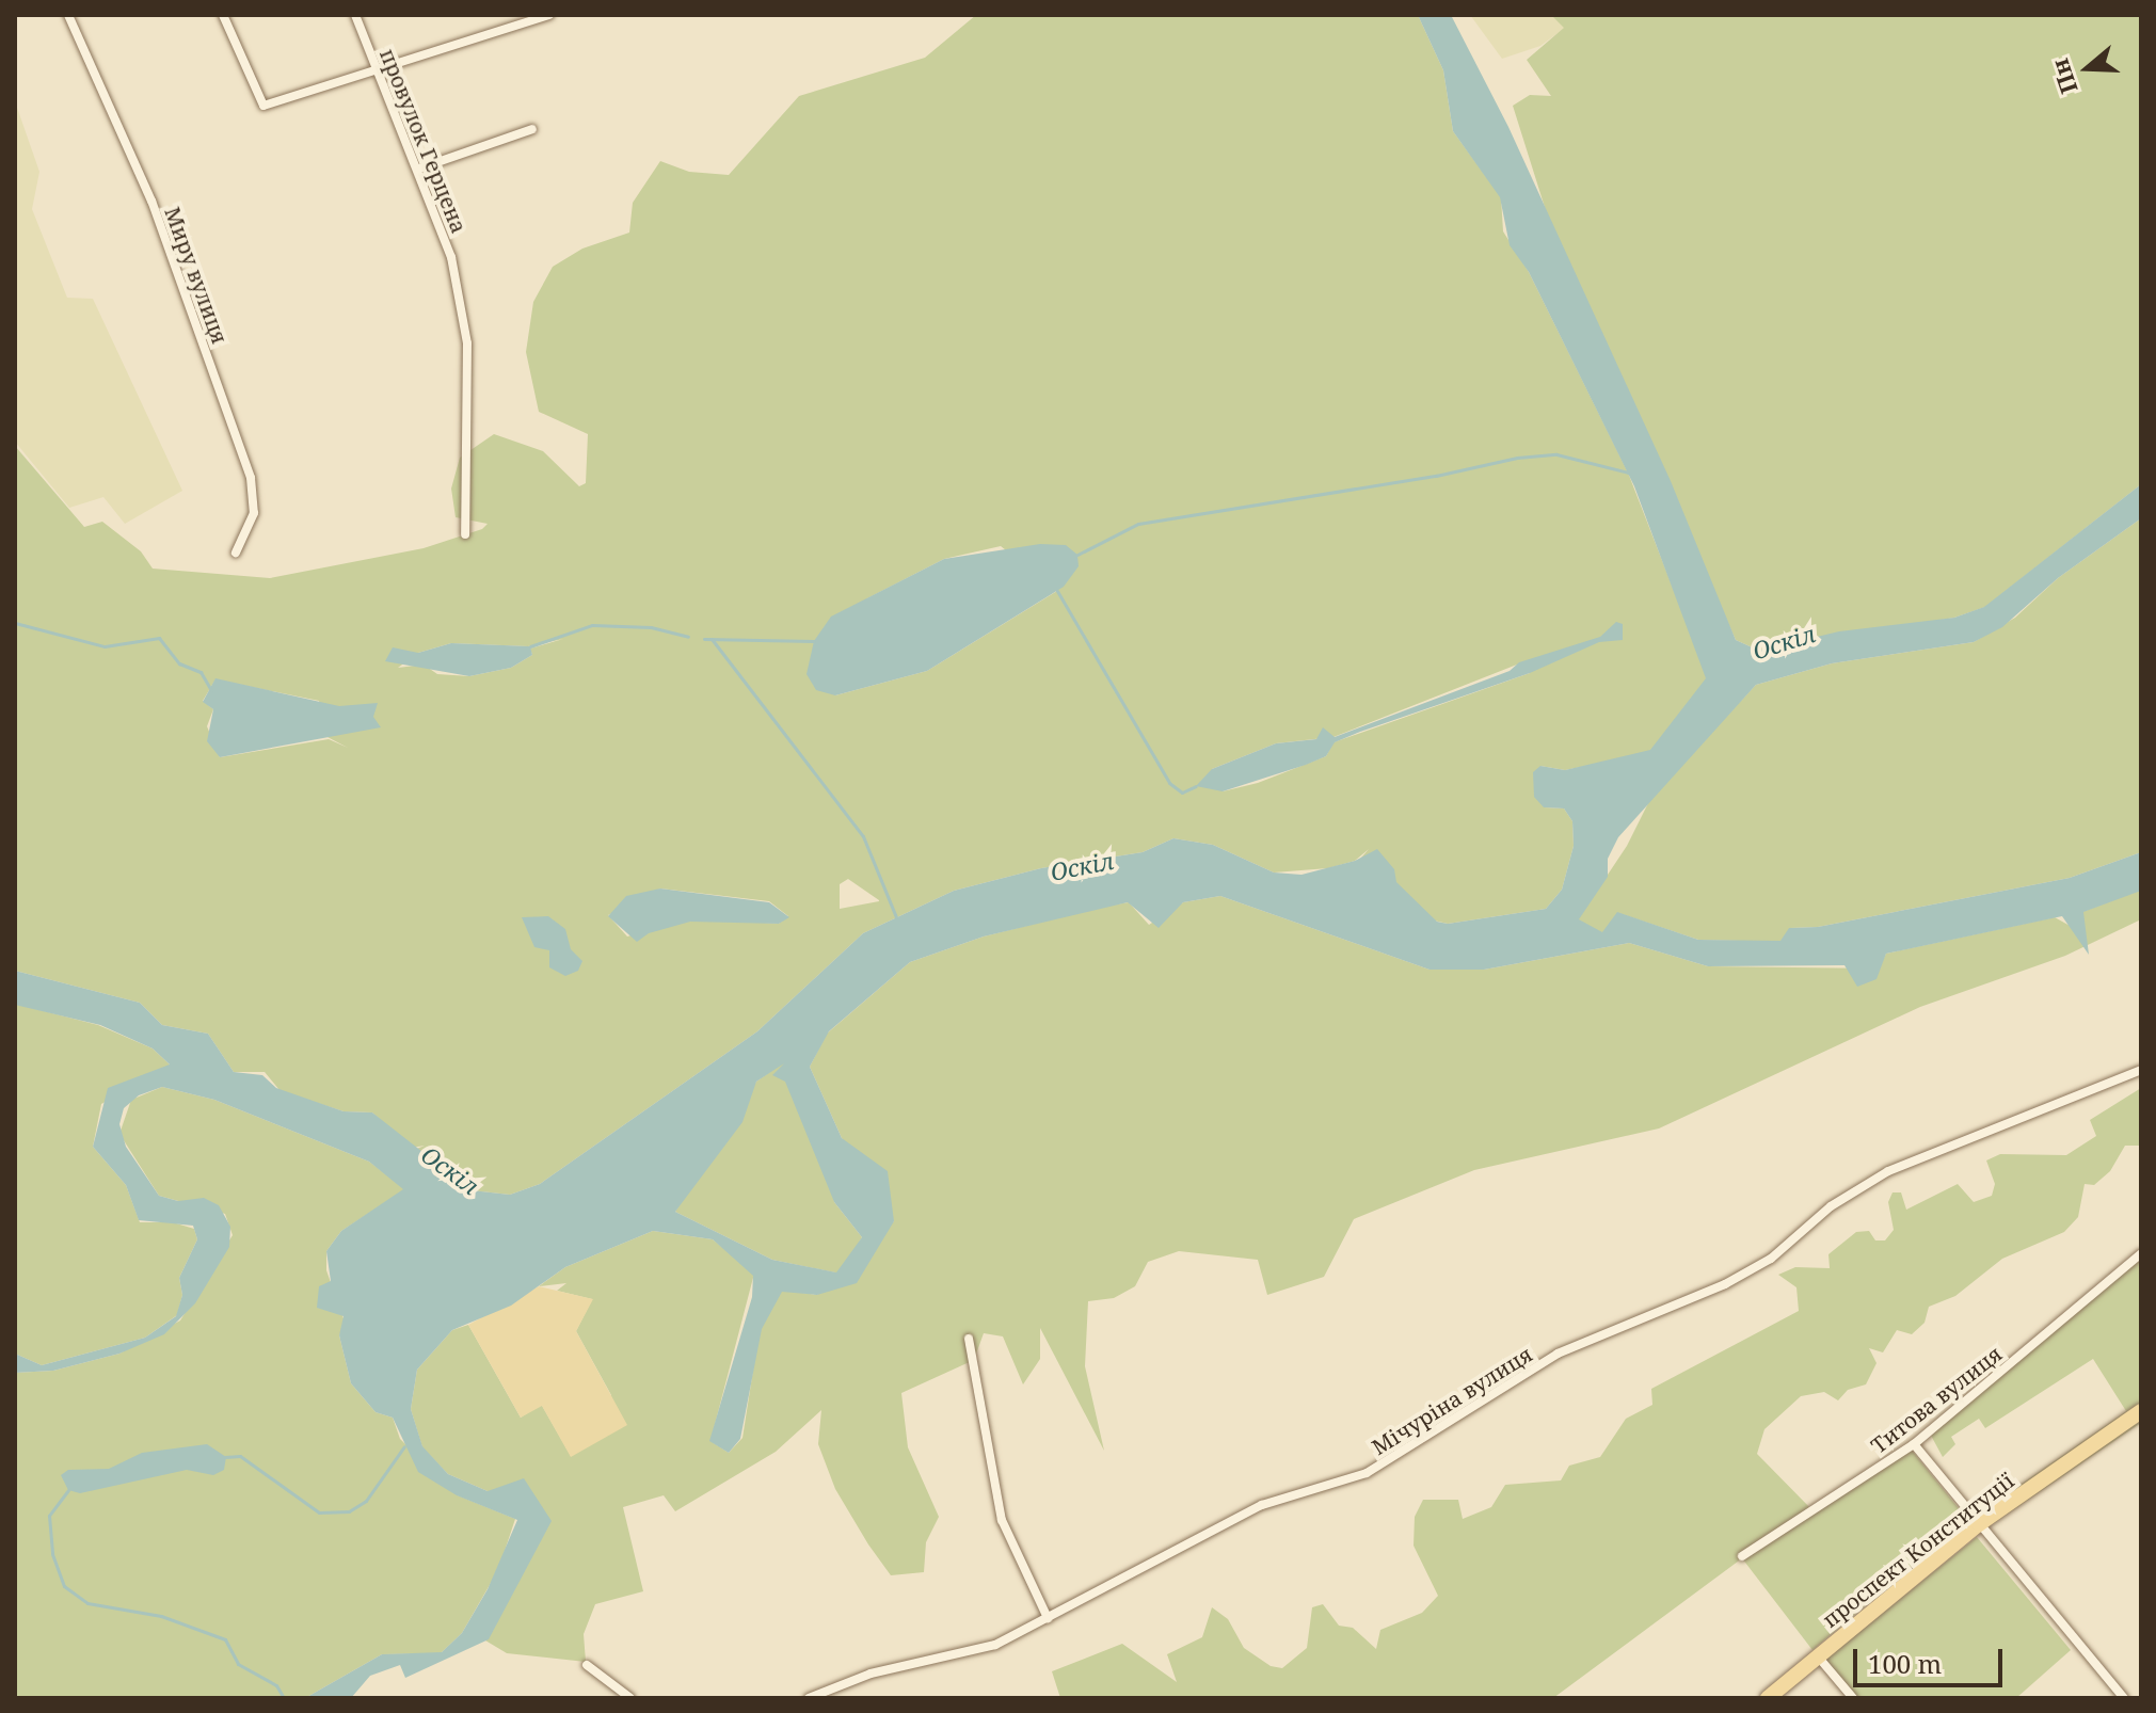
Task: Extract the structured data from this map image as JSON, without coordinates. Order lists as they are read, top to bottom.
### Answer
{
  "streets": {
    "main road": ["проспект Конституції"],
    "street": [
      "провулок Герцена",
      "Миру вулиця",
      "Титова вулиця",
      "Мічуріна вулиця"
    ]
  },
  "water": ["Оскіл"],
  "scale_bar": "100 m",
  "north": "left"
}
